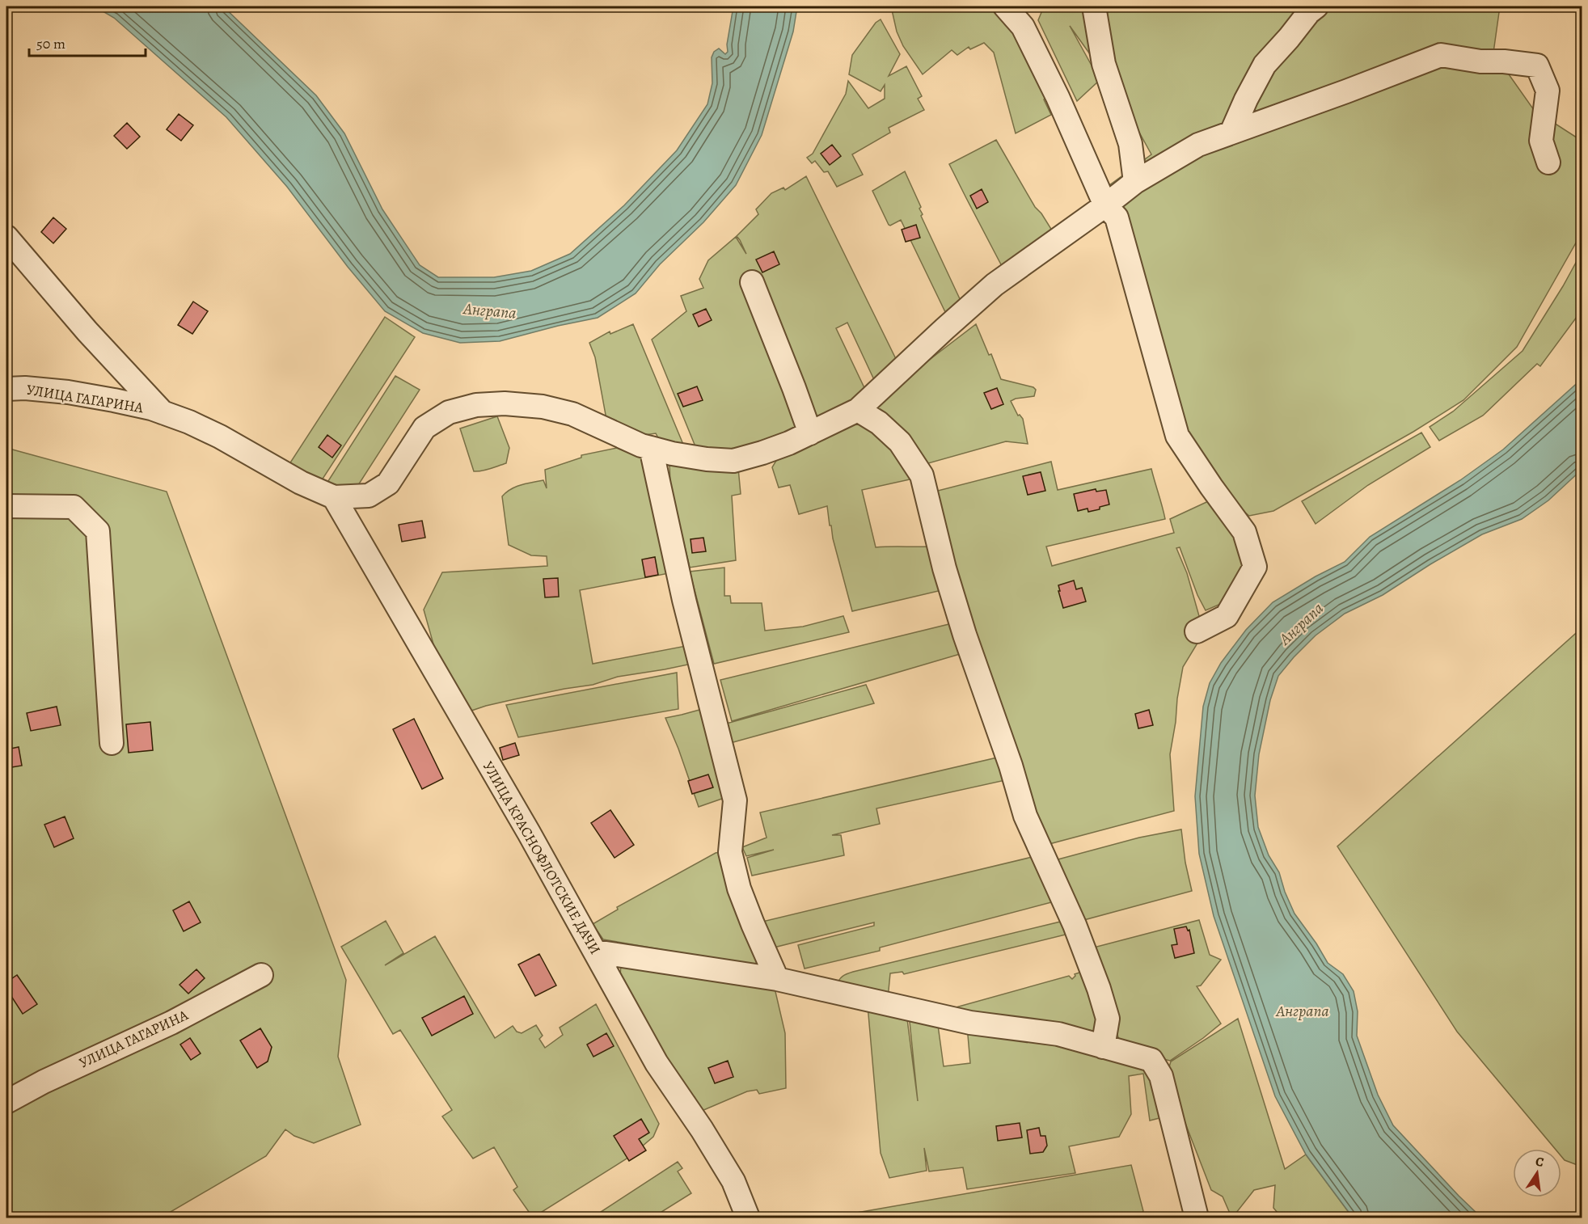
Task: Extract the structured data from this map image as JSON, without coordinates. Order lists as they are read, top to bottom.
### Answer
{
  "streets": {
    "street": ["УЛИЦА ГАГАРИНА", "УЛИЦА КРАСНОФЛОТСКИЕ ДАЧИ"]
  },
  "water": ["Анграпа"],
  "scale_bar": "50 m",
  "north": "top"
}
